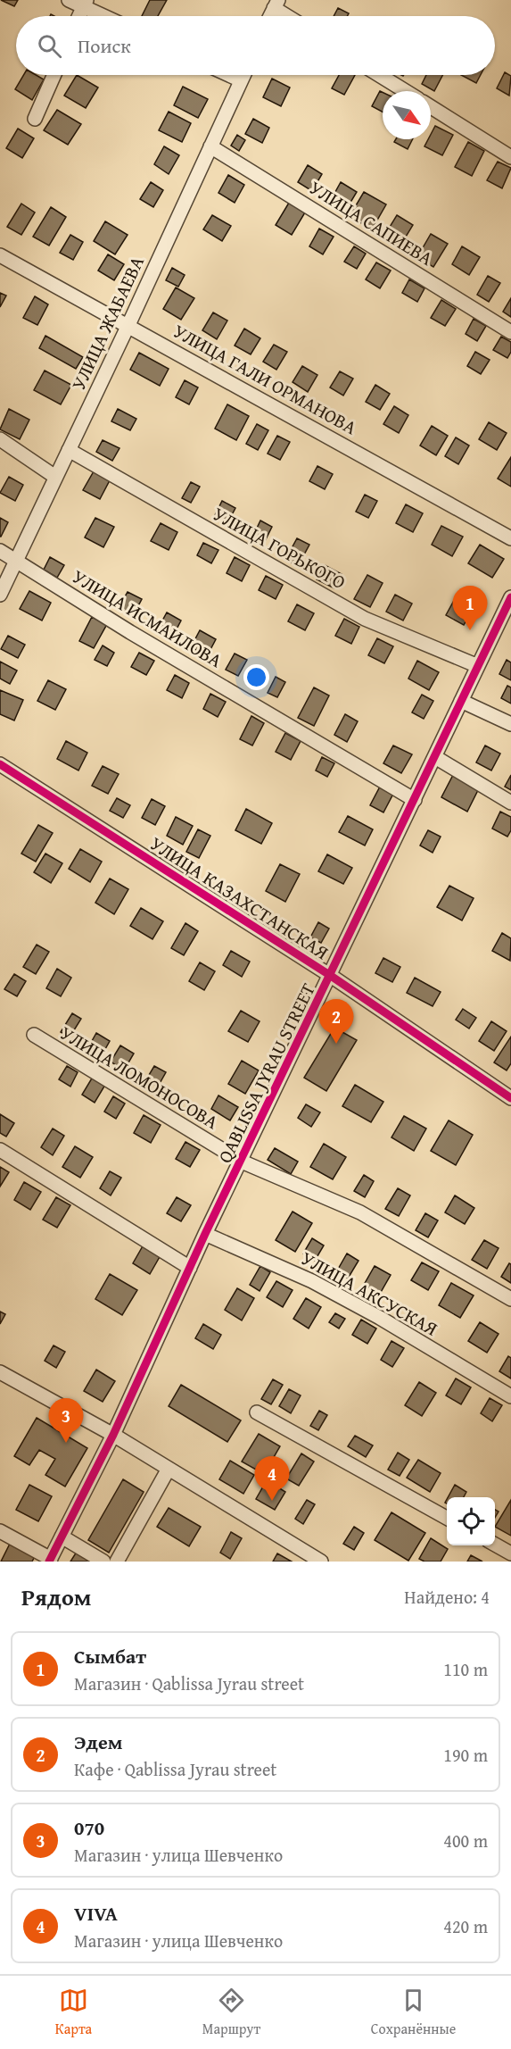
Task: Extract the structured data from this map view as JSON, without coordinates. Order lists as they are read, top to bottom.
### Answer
{
  "streets": {
    "street": [
      "УЛИЦА САПИЕВА",
      "УЛИЦА ЖАБАЕВА",
      "УЛИЦА ГАЛИ ОРМАНОВА",
      "УЛИЦА ГОРЬКОГО",
      "УЛИЦА ИСМАИЛОВА",
      "УЛИЦА КАЗАХСТАНСКАЯ",
      "QABLISSA JYRAU STREET",
      "УЛИЦА ЛОМОНОСОВА",
      "УЛИЦА АКСУСКАЯ"
    ]
  },
  "crossings": [
    ["УЛИЦА САПИЕВА", "УЛИЦА ЖАБАЕВА"],
    ["УЛИЦА ЖАБАЕВА", "УЛИЦА ГАЛИ ОРМАНОВА"],
    ["УЛИЦА ЖАБАЕВА", "УЛИЦА ГОРЬКОГО"],
    ["УЛИЦА ЖАБАЕВА", "УЛИЦА ИСМАИЛОВА"],
    ["УЛИЦА ГОРЬКОГО", "QABLISSA JYRAU STREET"],
    ["УЛИЦА ИСМАИЛОВА", "QABLISSA JYRAU STREET"],
    ["УЛИЦА КАЗАХСТАНСКАЯ", "QABLISSA JYRAU STREET"],
    ["QABLISSA JYRAU STREET", "УЛИЦА ЛОМОНОСОВА"],
    ["QABLISSA JYRAU STREET", "УЛИЦА АКСУСКАЯ"]
  ],
  "north": "bottom right",
  "page": {
    "search": "Поиск",
    "pins": [
      "1",
      "2",
      "3",
      "4"
    ],
    "heading": ["Рядом", "Найдено: 4"],
    "list": [
      {
        "mark": "1",
        "name": "Сымбат",
        "note": "Магазин · Qablissa Jyrau street",
        "value": "110 m"
      },
      {
        "mark": "2",
        "name": "Эдем",
        "note": "Кафе · Qablissa Jyrau street",
        "value": "190 m"
      },
      {
        "mark": "3",
        "name": "070",
        "note": "Магазин · улица Шевченко",
        "value": "400 m"
      },
      {
        "mark": "4",
        "name": "VIVA",
        "note": "Магазин · улица Шевченко",
        "value": "420 m"
      }
    ],
    "nav": ["Карта", "Маршрут", "Сохранённые"]
  }
}
